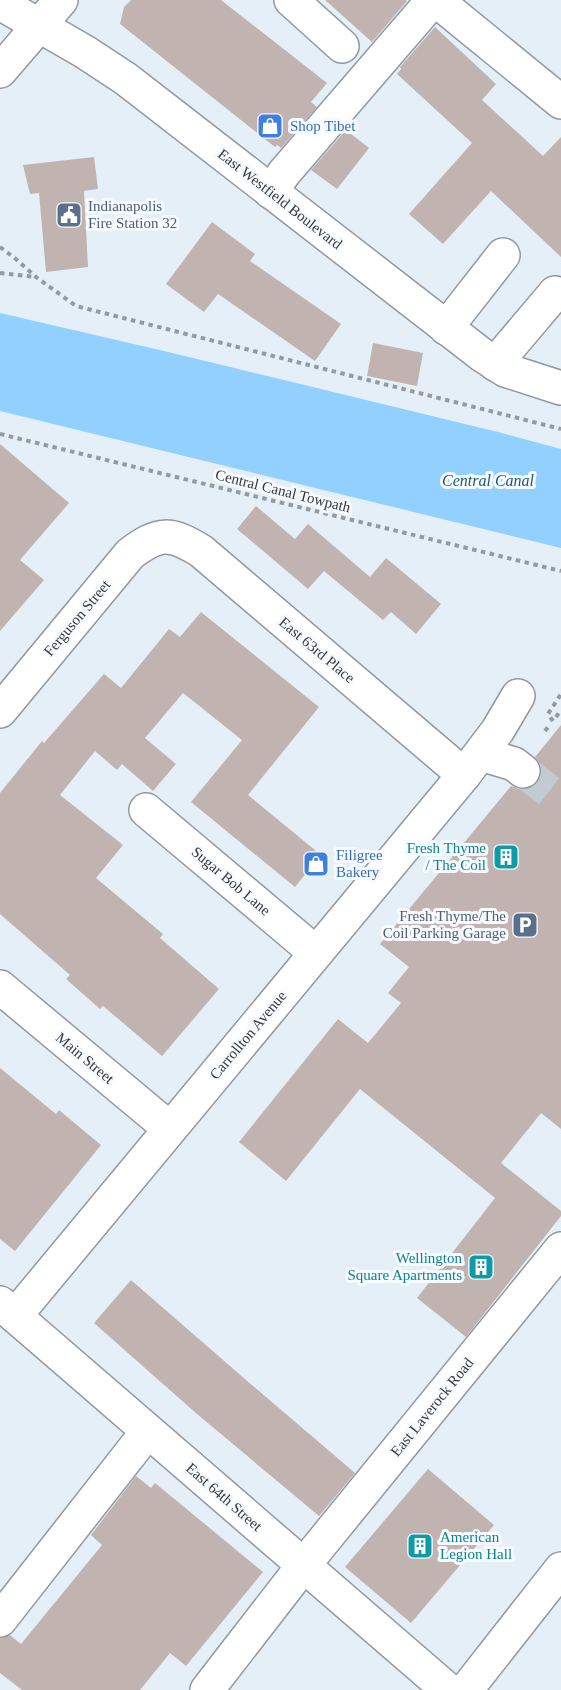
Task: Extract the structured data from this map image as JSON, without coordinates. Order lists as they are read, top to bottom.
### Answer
{
  "streets": {
    "street": [
      "East Westfield Boulevard",
      "Ferguson Street",
      "East 63rd Place",
      "Sugar Bob Lane",
      "Carrollton Avenue",
      "Main Street",
      "East Laverock Road",
      "East 64th Street"
    ],
    "path": ["Central Canal Towpath"]
  },
  "crossings": [
    ["Ferguson Street", "East 63rd Place"],
    ["East 63rd Place", "Carrollton Avenue"],
    ["Sugar Bob Lane", "Carrollton Avenue"],
    ["Carrollton Avenue", "Main Street"],
    ["Carrollton Avenue", "East 64th Street"],
    ["East Laverock Road", "East 64th Street"]
  ],
  "water": ["Central Canal"],
  "places": {
    "shop": ["Shop Tibet", "Filigree Bakery"],
    "public building": ["Indianapolis Fire Station 32"],
    "building": ["Fresh Thyme / The Coil", "Wellington Square Apartments", "American Legion Hall"],
    "parking": ["Fresh Thyme/The Coil Parking Garage"]
  }
}
